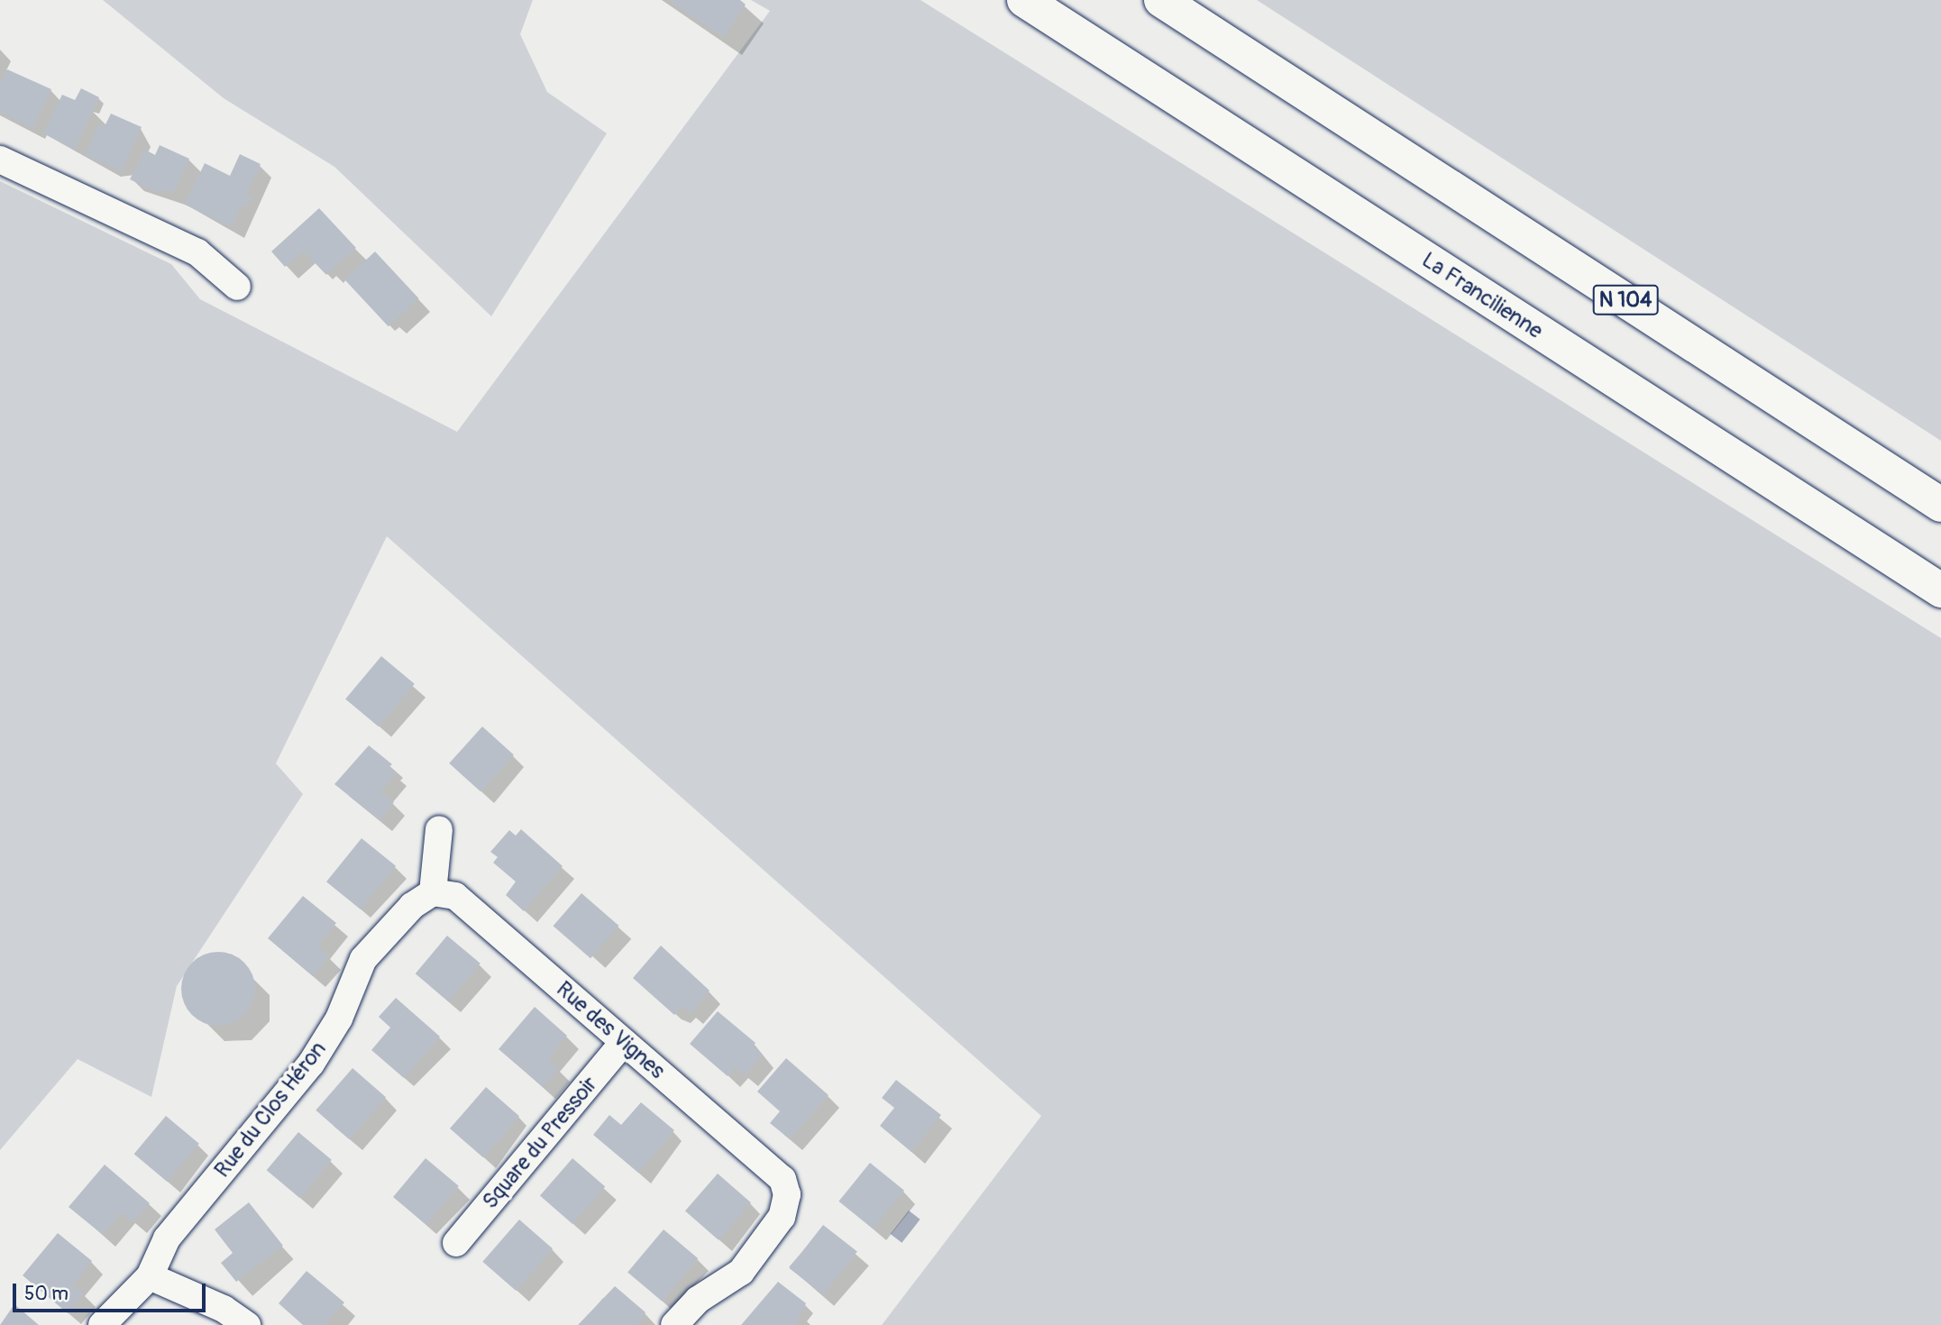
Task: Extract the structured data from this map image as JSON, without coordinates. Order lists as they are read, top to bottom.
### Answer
{
  "streets": {
    "highway": ["La Francilienne", "N 104"],
    "street": ["Rue des Vignes", "Rue du Clos Héron", "Square du Pressoir"]
  },
  "crossings": [
    ["Rue des Vignes", "Rue du Clos Héron"],
    ["Rue des Vignes", "Square du Pressoir"]
  ],
  "scale_bar": "50 m"
}
